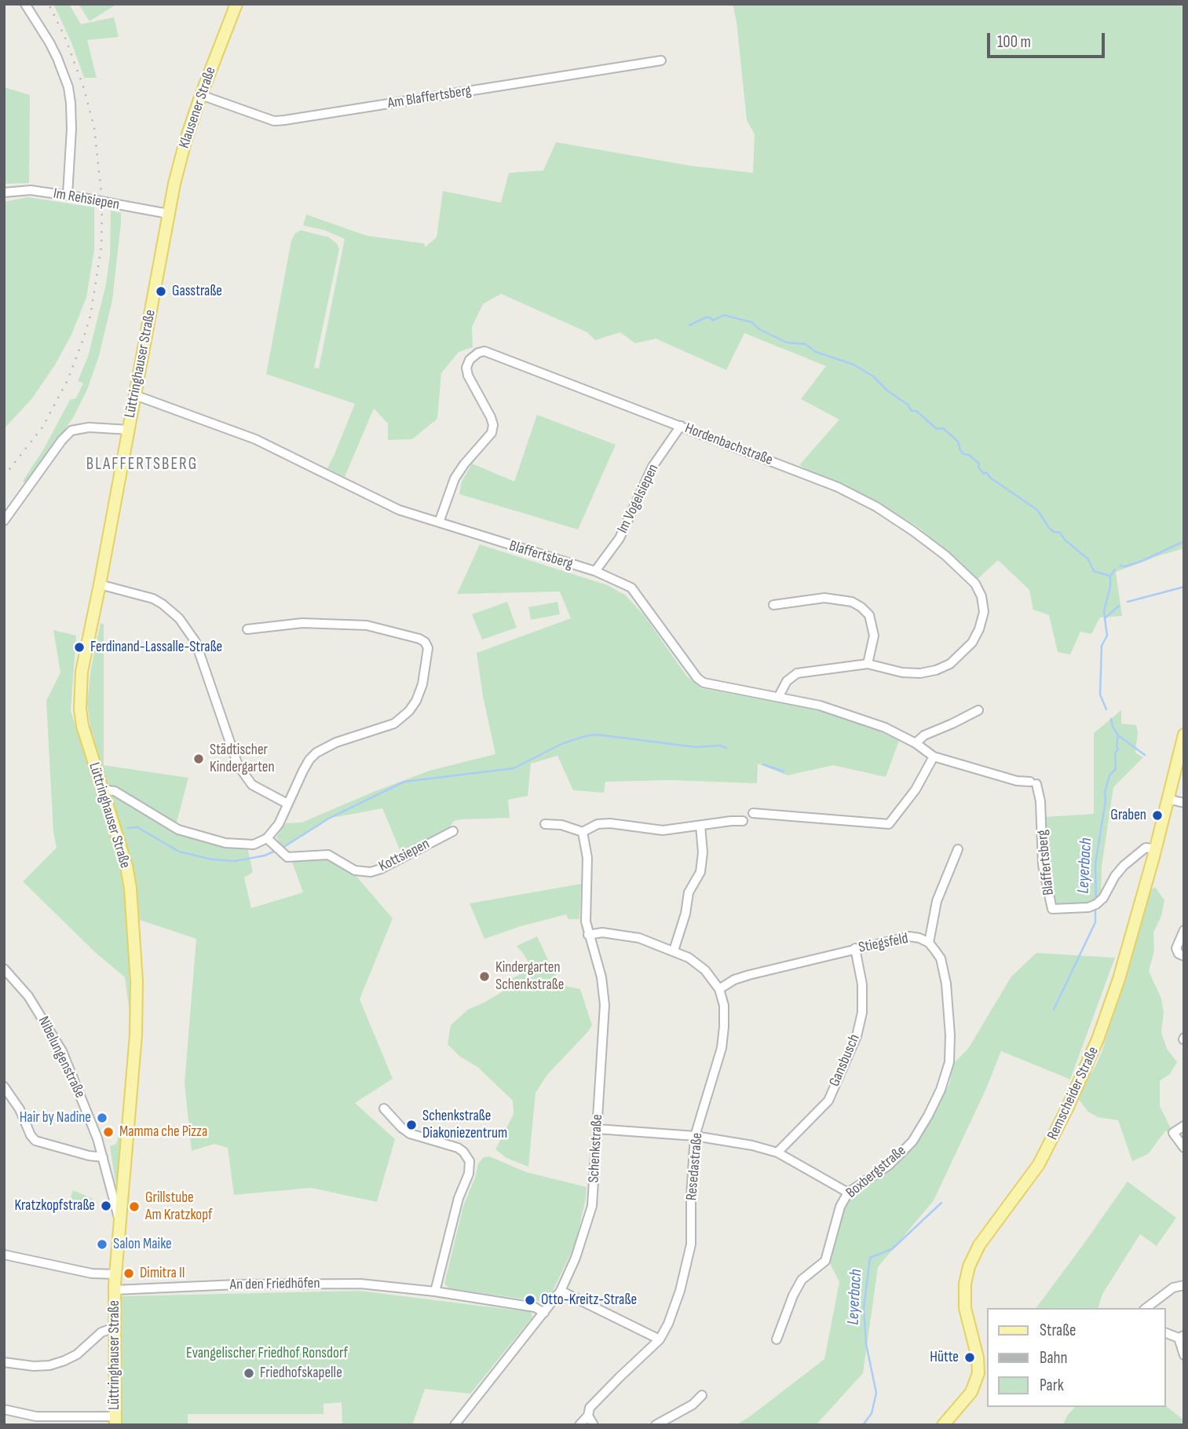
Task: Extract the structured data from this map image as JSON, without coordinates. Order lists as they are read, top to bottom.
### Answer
{
  "streets": {
    "main road": ["Klausener Straße", "Lüttringhauser Straße", "Remscheider Straße"],
    "street": [
      "Am Blaffertsberg",
      "Im Rehsiepen",
      "Hordenbachstraße",
      "Im Vogelsiepen",
      "Blaffertsberg",
      "Kottsiepen",
      "Stiegsfeld",
      "Nibelungenstraße",
      "Gansbusch",
      "Schenkstraße",
      "Resedastraße",
      "Boxbergstraße",
      "An den Friedhöfen"
    ]
  },
  "crossings": [
    ["Am Blaffertsberg", "Klausener Straße"],
    ["Klausener Straße", "Im Rehsiepen"],
    ["Klausener Straße", "Lüttringhauser Straße"],
    ["Im Rehsiepen", "Lüttringhauser Straße"],
    ["Lüttringhauser Straße", "Blaffertsberg"],
    ["Lüttringhauser Straße", "Nibelungenstraße"],
    ["Lüttringhauser Straße", "An den Friedhöfen"],
    ["Hordenbachstraße", "Im Vogelsiepen"],
    ["Hordenbachstraße", "Blaffertsberg"],
    ["Im Vogelsiepen", "Blaffertsberg"],
    ["Blaffertsberg", "Remscheider Straße"],
    ["Stiegsfeld", "Gansbusch"],
    ["Stiegsfeld", "Resedastraße"],
    ["Stiegsfeld", "Boxbergstraße"],
    ["Schenkstraße", "An den Friedhöfen"]
  ],
  "districts": ["BLAFFERTSBERG"],
  "water": ["Leyerbach"],
  "parks": ["Evangelischer Friedhof Ronsdorf"],
  "places": [
    "Gasstraße",
    "Ferdinand-Lassalle-Straße",
    "Städtischer Kindergarten",
    "Graben",
    "Kindergarten Schenkstraße",
    "Hair by Nadine",
    "Schenkstraße Diakoniezentrum",
    "Mamma che Pizza",
    "Kratzkopfstraße",
    "Grillstube Am Kratzkopf",
    "Salon Maike",
    "Dimitra II",
    "Otto-Kreitz-Straße",
    "Hütte",
    "Friedhofskapelle"
  ],
  "legend": ["Straße", "Bahn", "Park"],
  "scale_bar": "100 m"
}
